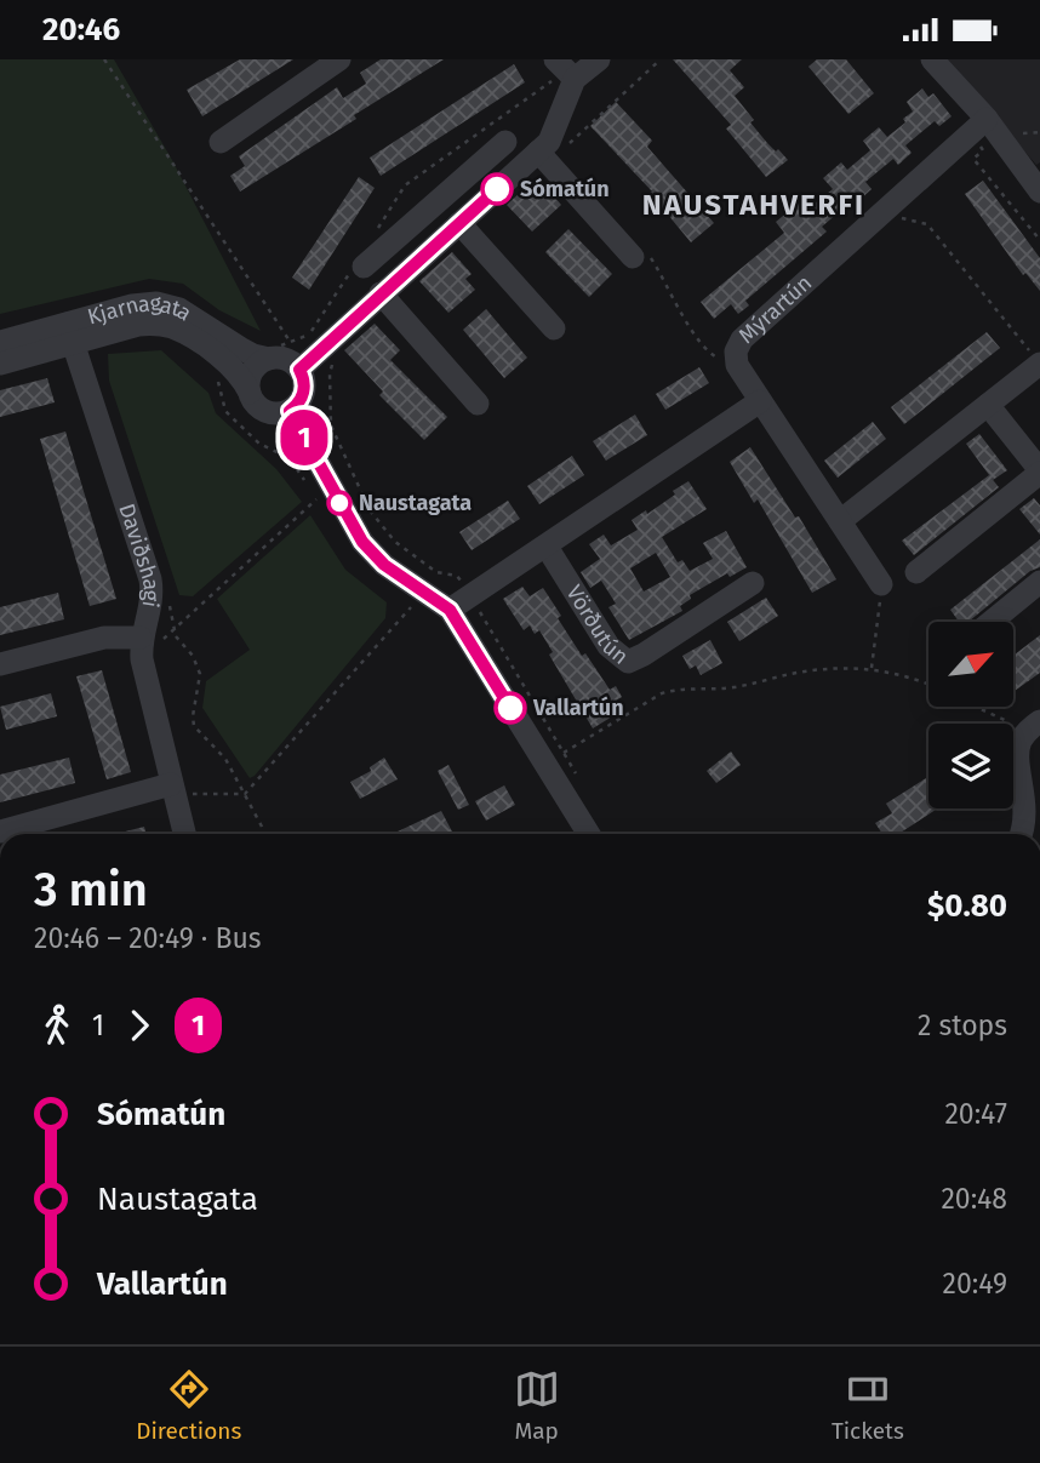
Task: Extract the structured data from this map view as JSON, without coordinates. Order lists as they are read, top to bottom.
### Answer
{
  "streets": {
    "street": [
      "Mýrartún",
      "Kjarnagata",
      "Daviðshagi",
      "Vörðutún"
    ]
  },
  "crossings": [
    ["Kjarnagata", "Daviðshagi"]
  ],
  "districts": ["NAUSTAHVERFI"],
  "places": ["Sómatún", "Naustagata", "Vallartún"],
  "lines": ["bus line 1"],
  "north": "top right",
  "page": {
    "status": "20:46",
    "on_map": "1",
    "heading": ["3 min", "20:46 – 20:49 · Bus", "$0.80"],
    "legs": ["1", "1", "2 stops"],
    "list": [
      {
        "name": "Sómatún",
        "value": "20:47"
      },
      {
        "name": "Naustagata",
        "value": "20:48"
      },
      {
        "name": "Vallartún",
        "value": "20:49"
      }
    ],
    "tabs": ["Directions", "Map", "Tickets"]
  }
}
